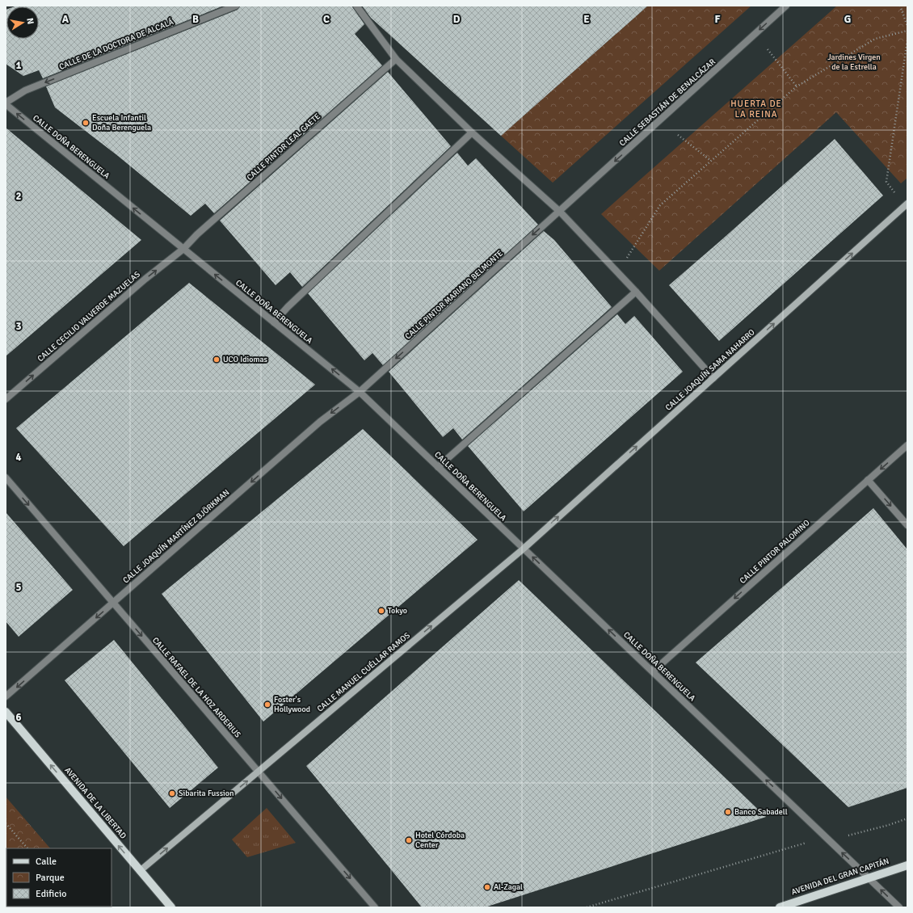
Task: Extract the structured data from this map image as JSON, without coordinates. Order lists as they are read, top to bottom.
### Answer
{
  "streets": {
    "main road": ["AVENIDA DE LA LIBERTAD", "AVENIDA DEL GRAN CAPITÁN"],
    "street": [
      "CALLE DE LA DOCTORA DE ALCALÁ",
      "CALLE SEBASTIÁN DE BENALCÁZAR",
      "CALLE DOÑA BERENGUELA",
      "CALLE PINTOR LEAL GAETE",
      "CALLE PINTOR MARIANO BELMONTE",
      "CALLE CECILIO VALVERDE MAZUELAS",
      "CALLE JOAQUÍN SAMA NAHARRO",
      "CALLE JOAQUÍN MARTÍNEZ BJÖRKMAN",
      "CALLE PINTOR PALOMINO",
      "CALLE MANUEL CUÉLLAR RAMOS",
      "CALLE RAFAEL DE LA HOZ ARDERIUS"
    ]
  },
  "crossings": [
    ["CALLE DE LA DOCTORA DE ALCALÁ", "CALLE DOÑA BERENGUELA"],
    ["CALLE SEBASTIÁN DE BENALCÁZAR", "CALLE PINTOR MARIANO BELMONTE"],
    ["CALLE DOÑA BERENGUELA", "CALLE PINTOR LEAL GAETE"],
    ["CALLE DOÑA BERENGUELA", "CALLE PINTOR MARIANO BELMONTE"],
    ["CALLE DOÑA BERENGUELA", "CALLE CECILIO VALVERDE MAZUELAS"],
    ["CALLE DOÑA BERENGUELA", "CALLE JOAQUÍN SAMA NAHARRO"],
    ["CALLE DOÑA BERENGUELA", "CALLE JOAQUÍN MARTÍNEZ BJÖRKMAN"],
    ["CALLE DOÑA BERENGUELA", "CALLE PINTOR PALOMINO"],
    ["CALLE DOÑA BERENGUELA", "CALLE MANUEL CUÉLLAR RAMOS"],
    ["CALLE DOÑA BERENGUELA", "AVENIDA DEL GRAN CAPITÁN"],
    ["CALLE PINTOR LEAL GAETE", "CALLE CECILIO VALVERDE MAZUELAS"],
    ["CALLE PINTOR MARIANO BELMONTE", "CALLE JOAQUÍN MARTÍNEZ BJÖRKMAN"],
    ["CALLE JOAQUÍN SAMA NAHARRO", "CALLE MANUEL CUÉLLAR RAMOS"],
    ["CALLE JOAQUÍN MARTÍNEZ BJÖRKMAN", "CALLE RAFAEL DE LA HOZ ARDERIUS"],
    ["CALLE MANUEL CUÉLLAR RAMOS", "CALLE RAFAEL DE LA HOZ ARDERIUS"],
    ["CALLE MANUEL CUÉLLAR RAMOS", "AVENIDA DE LA LIBERTAD"]
  ],
  "one_way": [
    "CALLE DE LA DOCTORA DE ALCALÁ",
    "CALLE SEBASTIÁN DE BENALCÁZAR",
    "CALLE DOÑA BERENGUELA",
    "CALLE PINTOR MARIANO BELMONTE",
    "CALLE CECILIO VALVERDE MAZUELAS",
    "CALLE JOAQUÍN SAMA NAHARRO",
    "CALLE JOAQUÍN MARTÍNEZ BJÖRKMAN",
    "CALLE PINTOR PALOMINO",
    "CALLE MANUEL CUÉLLAR RAMOS",
    "CALLE RAFAEL DE LA HOZ ARDERIUS",
    "AVENIDA DE LA LIBERTAD"
  ],
  "districts": ["HUERTA DE LA REINA"],
  "parks": ["Jardines Virgen de la Estrella"],
  "places": [
    "Escuela Infantil Doña Berenguela",
    "UCO Idiomas",
    "Tokyo",
    "Foster's Hollywood",
    "Sibarita Fussion",
    "Banco Sabadell",
    "Hotel Córdoba Center",
    "Al-Zagal"
  ],
  "legend": ["Calle", "Parque", "Edificio"],
  "north": "right",
  "grid": {
    "columns": [
      "A",
      "B",
      "C",
      "D",
      "E",
      "F",
      "G"
    ],
    "rows": [
      "1",
      "2",
      "3",
      "4",
      "5",
      "6"
    ]
  }
}
